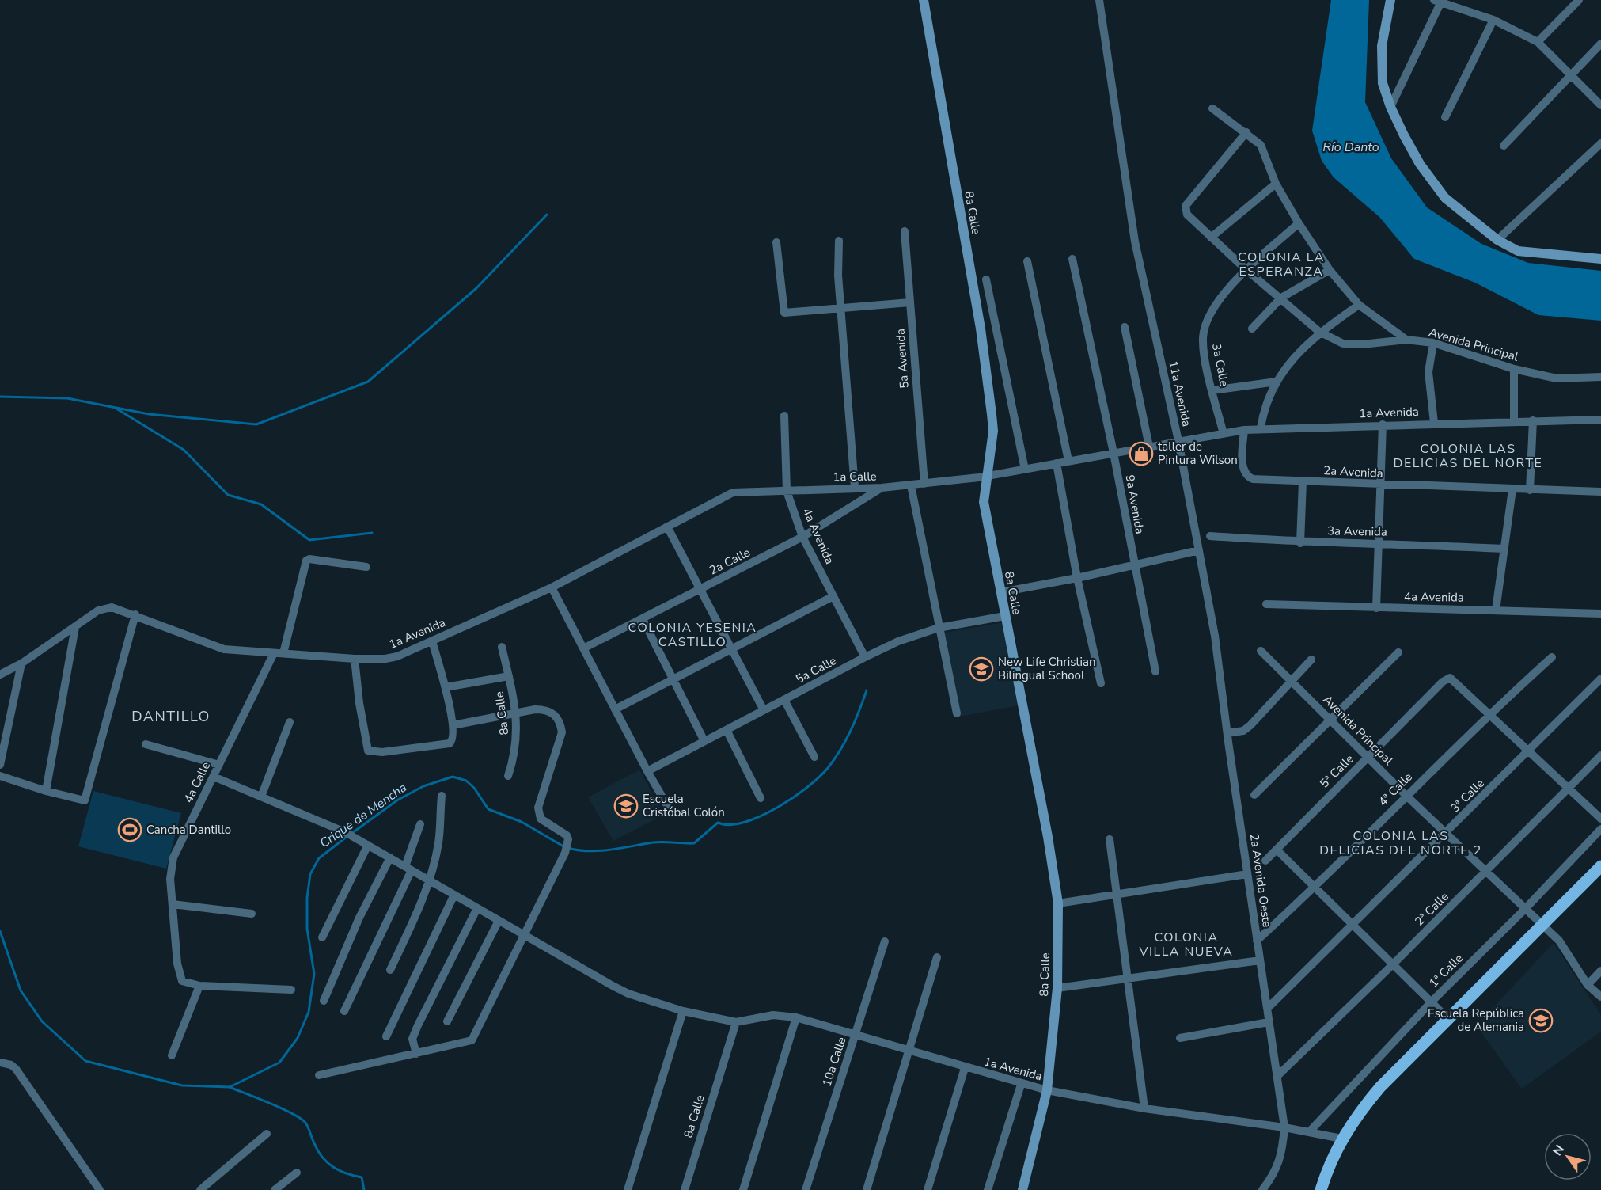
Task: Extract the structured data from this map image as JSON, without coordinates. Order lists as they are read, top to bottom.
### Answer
{
  "streets": {
    "street": [
      "8a Calle",
      "Avenida Principal",
      "5a Avenida",
      "3a Calle",
      "11a Avenida",
      "1a Avenida",
      "2a Avenida",
      "1a Calle",
      "9a Avenida",
      "3a Avenida",
      "4a Avenida",
      "2a Calle",
      "5a Calle",
      "5ª Calle",
      "4a Calle",
      "4ª Calle",
      "3ª Calle",
      "2a Avenida Oeste",
      "2ª Calle",
      "1ª Calle",
      "10a Calle"
    ]
  },
  "crossings": [
    ["8a Calle", "1a Avenida"],
    ["8a Calle", "1a Calle"],
    ["8a Calle", "5a Calle"],
    ["Avenida Principal", "3a Calle"],
    ["Avenida Principal", "5ª Calle"],
    ["Avenida Principal", "4ª Calle"],
    ["Avenida Principal", "3ª Calle"],
    ["Avenida Principal", "2ª Calle"],
    ["Avenida Principal", "1ª Calle"],
    ["5a Avenida", "1a Calle"],
    ["3a Calle", "1a Avenida"],
    ["11a Avenida", "1a Avenida"],
    ["11a Avenida", "1a Calle"],
    ["11a Avenida", "2a Avenida Oeste"],
    ["1a Avenida", "2a Avenida"],
    ["1a Avenida", "1a Calle"],
    ["1a Avenida", "4a Calle"],
    ["1a Avenida", "2a Avenida Oeste"],
    ["1a Avenida", "1ª Calle"],
    ["1a Avenida", "10a Calle"],
    ["1a Calle", "9a Avenida"],
    ["1a Calle", "4a Avenida"],
    ["1a Calle", "2a Calle"],
    ["4a Avenida", "2a Calle"],
    ["4a Avenida", "5a Calle"],
    ["5ª Calle", "4ª Calle"],
    ["4ª Calle", "2a Avenida Oeste"],
    ["3ª Calle", "2a Avenida Oeste"],
    ["2a Avenida Oeste", "2ª Calle"]
  ],
  "districts": [
    "COLONIA LA ESPERANZA",
    "COLONIA LAS DELICIAS DEL NORTE",
    "COLONIA YESENIA CASTILLO",
    "DANTILLO",
    "COLONIA LAS DELICIAS DEL NORTE 2",
    "COLONIA VILLA NUEVA"
  ],
  "water": ["Río Danto", "Crique de Mencha"],
  "places": {
    "shop": ["taller de Pintura Wilson"],
    "school or university": ["New Life Christian Bilingual School", "Escuela Cristóbal Colón", "Escuela República de Alemania"],
    "sports": ["Cancha Dantillo"]
  },
  "north": "top left"
}
